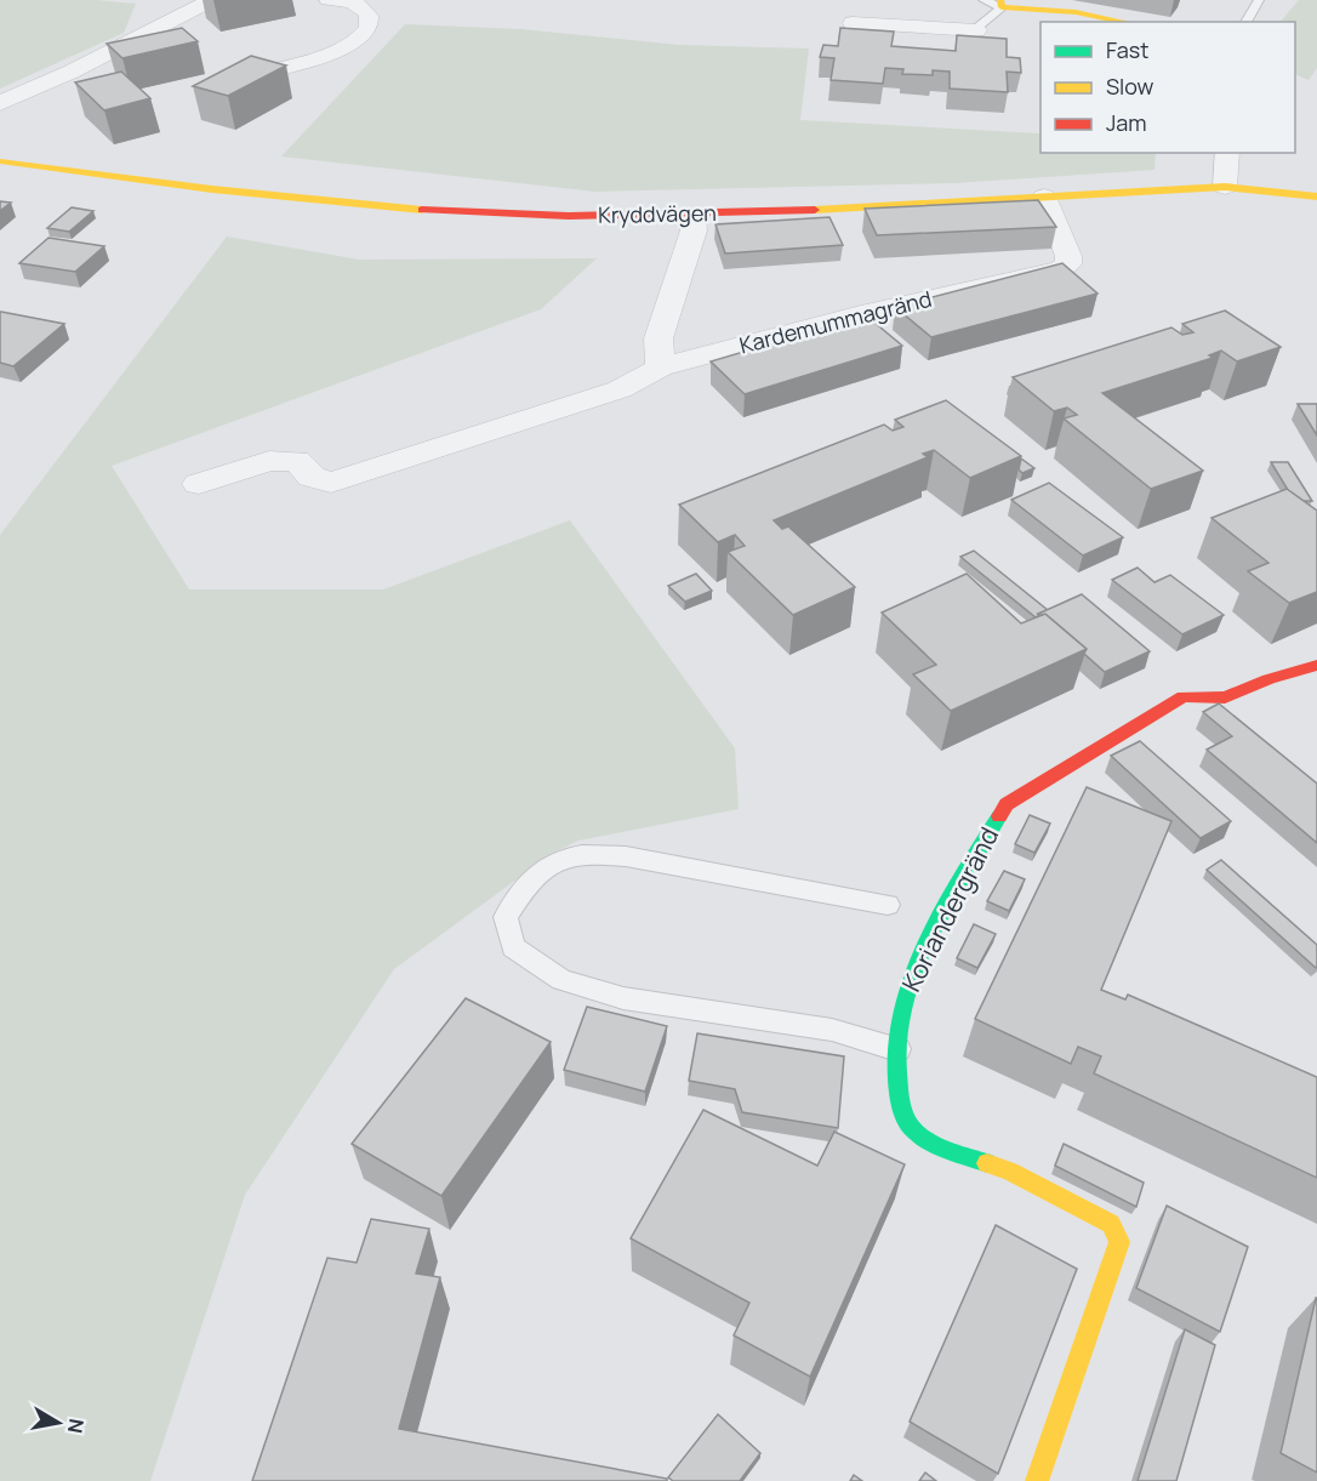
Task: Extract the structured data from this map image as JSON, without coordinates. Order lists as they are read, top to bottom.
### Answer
{
  "streets": {
    "street": ["Kryddvägen", "Kardemummagränd", "Koriandergränd"]
  },
  "crossings": [
    ["Kryddvägen", "Kardemummagränd"]
  ],
  "legend": ["Fast", "Slow", "Jam"],
  "north": "right"
}
